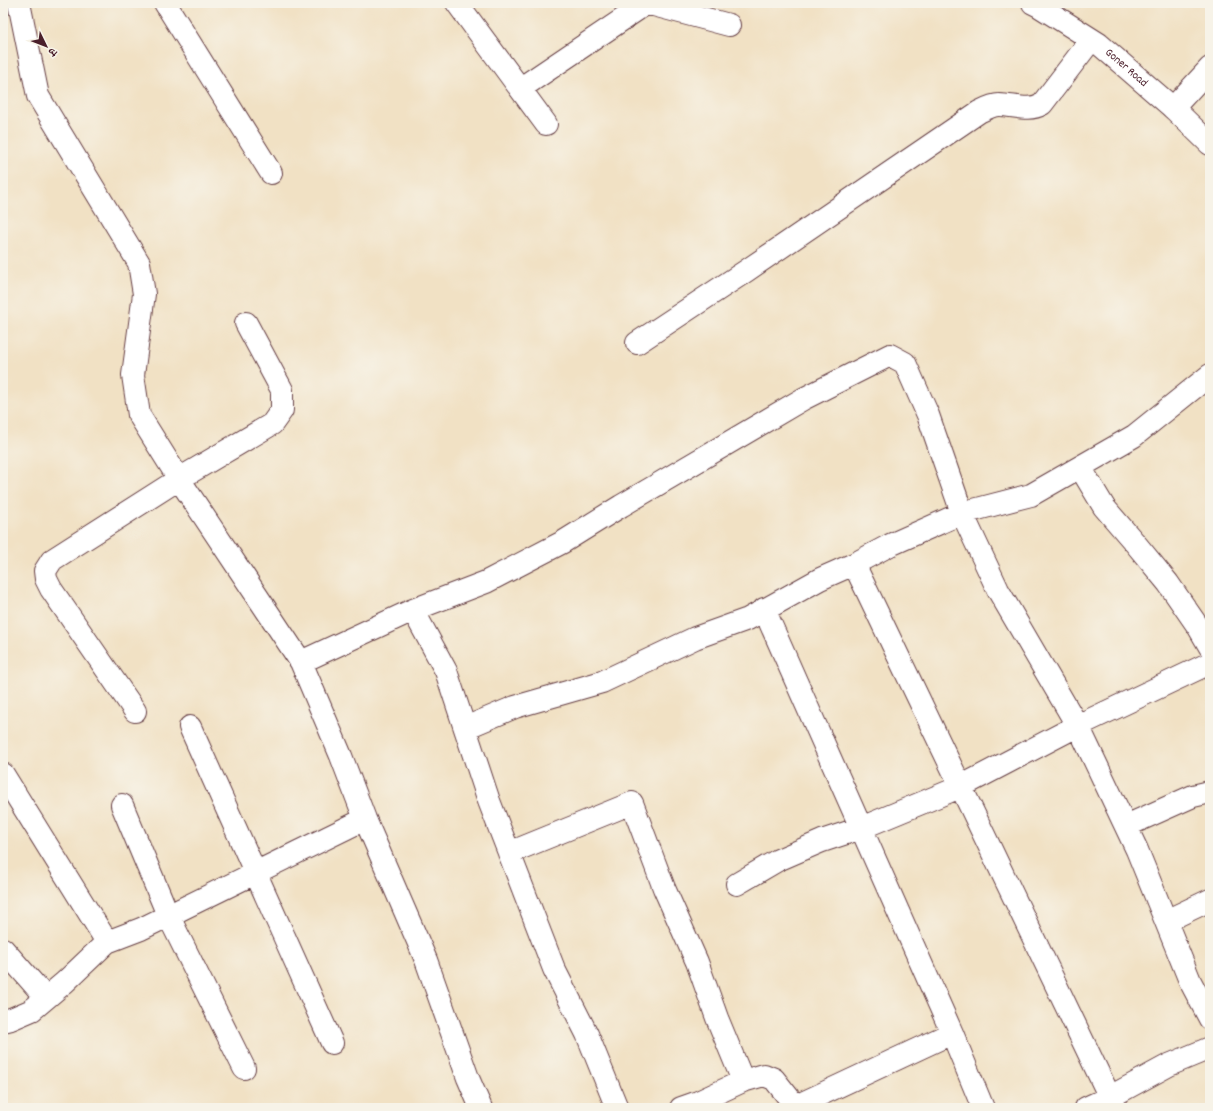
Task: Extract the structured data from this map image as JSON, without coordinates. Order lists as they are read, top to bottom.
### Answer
{
  "streets": {
    "street": ["Goner Road"]
  },
  "north": "bottom right"
}
